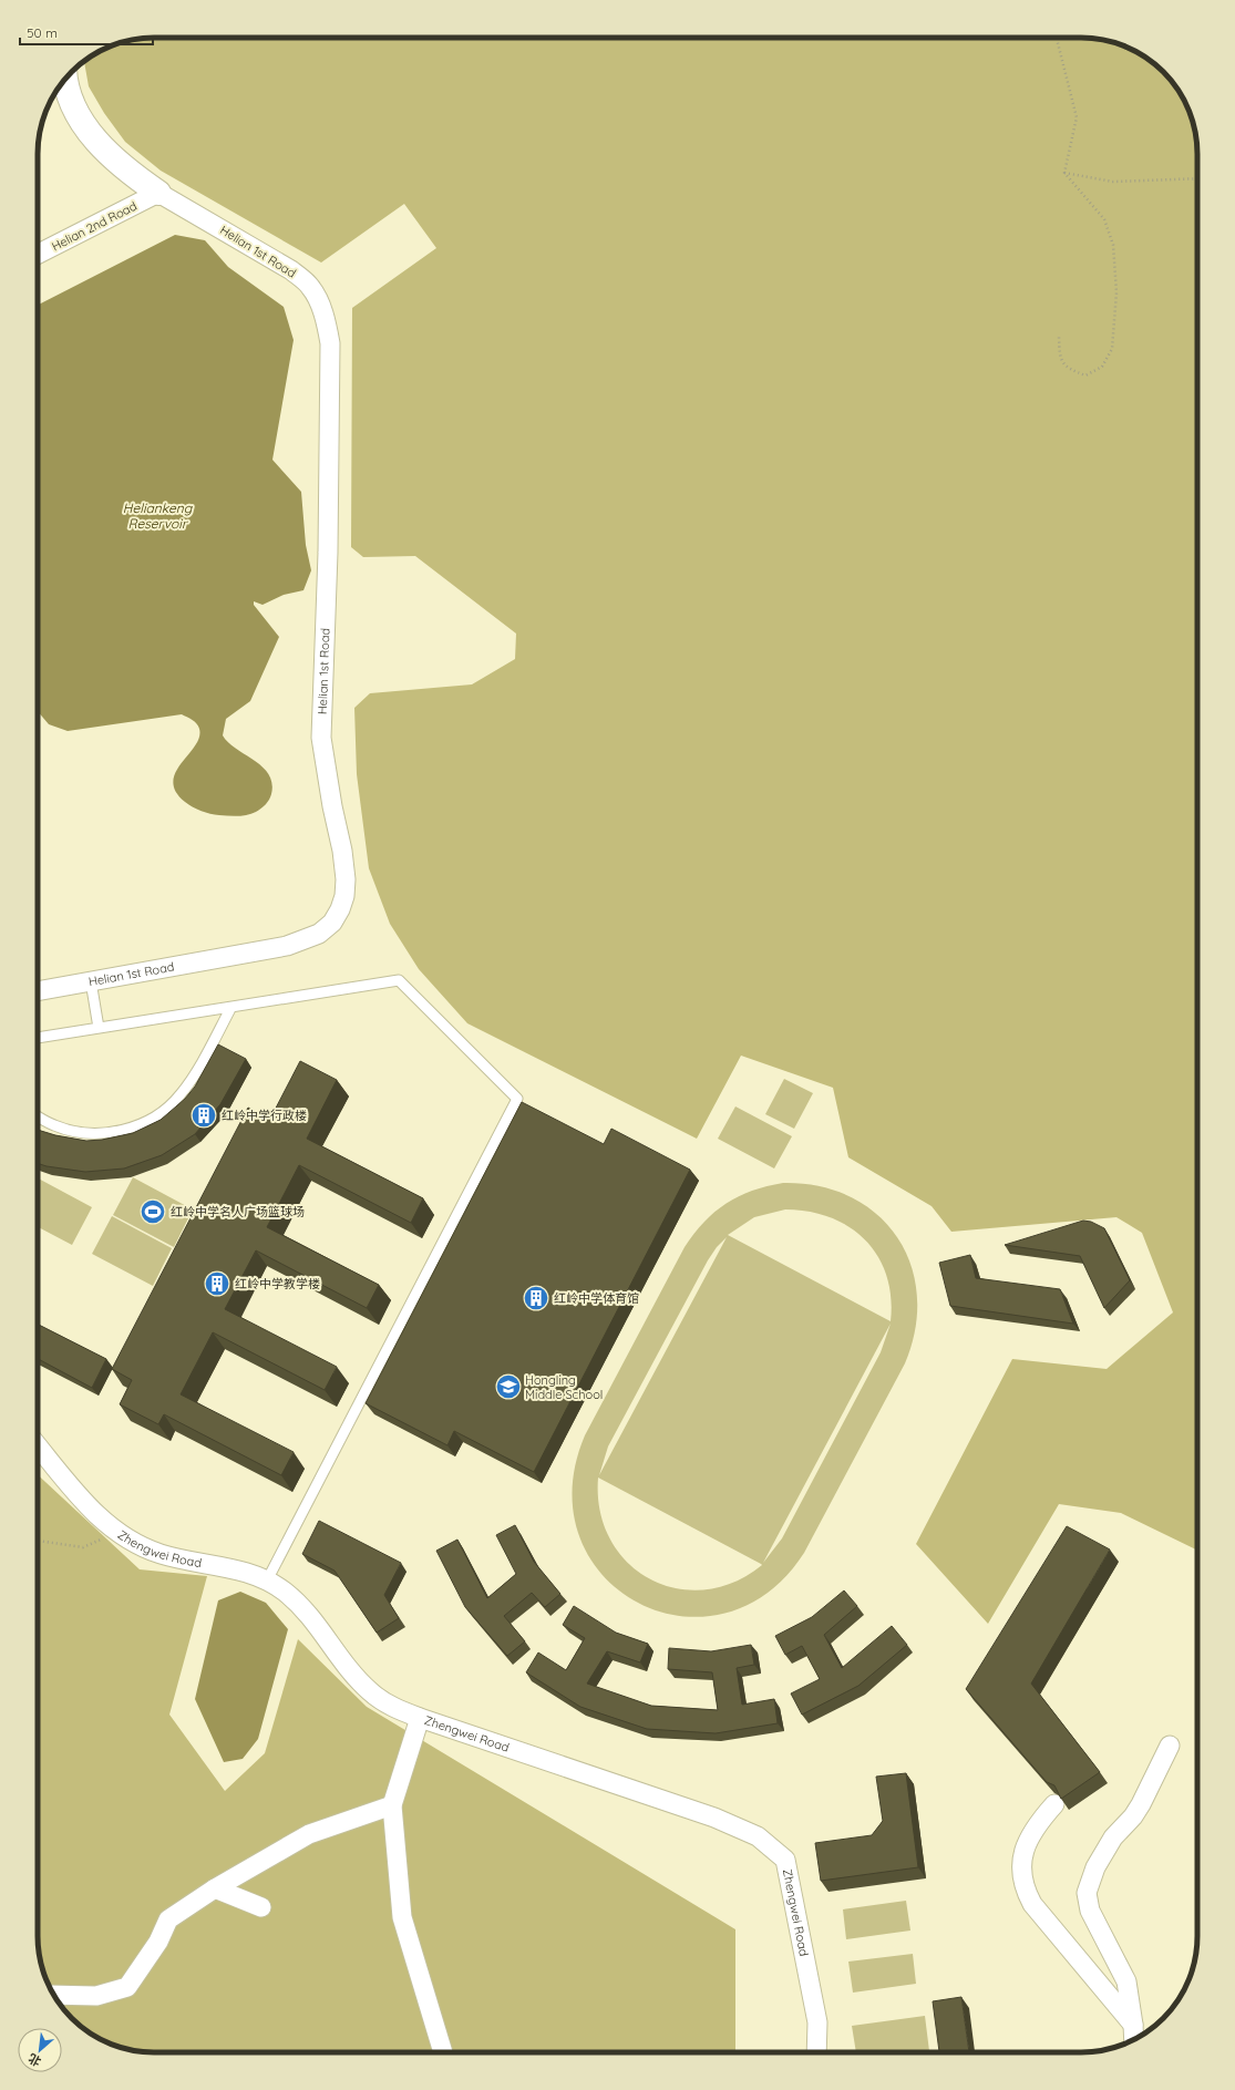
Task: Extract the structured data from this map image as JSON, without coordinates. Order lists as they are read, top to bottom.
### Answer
{
  "streets": {
    "street": ["Helian 2nd Road", "Helian 1st Road", "Zhengwei Road"]
  },
  "crossings": [
    ["Helian 2nd Road", "Helian 1st Road"]
  ],
  "water": ["Heliankeng Reservoir"],
  "places": {
    "building": ["红岭中学行政楼", "红岭中学教学楼", "红岭中学体育馆"],
    "sports": ["红岭中学名人广场篮球场"],
    "school or university": ["Hongling Middle School"]
  },
  "scale_bar": "50 m",
  "north": "bottom left"
}
